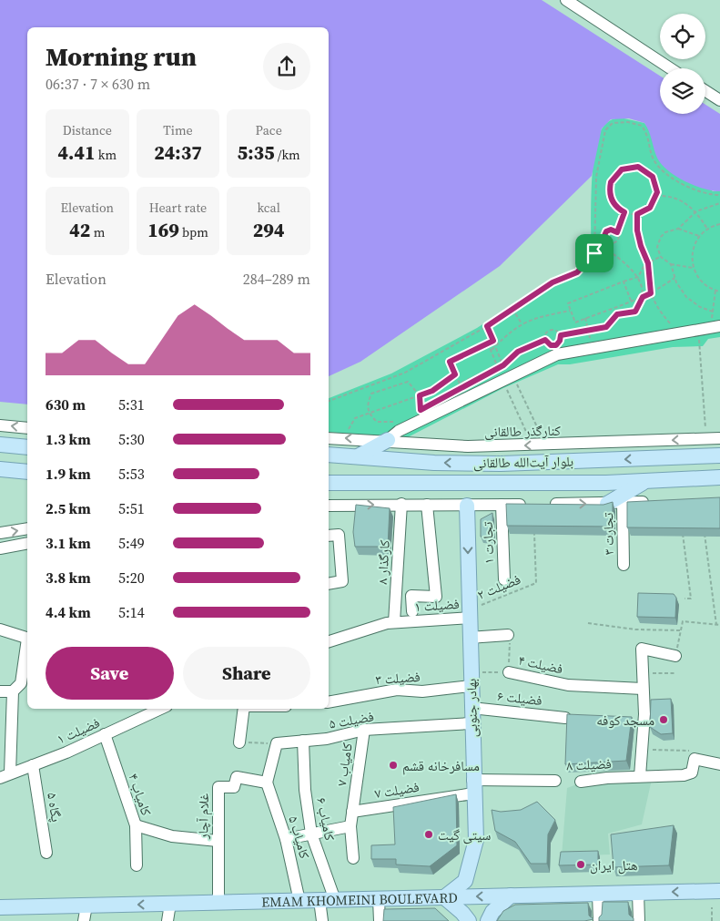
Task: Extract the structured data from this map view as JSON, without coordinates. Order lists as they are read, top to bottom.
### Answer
{
  "streets": {
    "main road": ["بلوار آیت‌الله طالقانی", "بهادر جنوبی", "EMAM KHOMEINI BOULEVARD"],
    "street": [
      "کنارگذر طالقانی",
      "تجارت ۳",
      "تجارت ۱",
      "کارگذار ۸",
      "فضیلت ۱",
      "فضیلت ۴",
      "فضیلت ۳",
      "فضیلت ۶",
      "فضیلت ۵",
      "کامیاب ۷",
      "فضیلت ۸",
      "فضیلت ۷",
      "کامیاب ۴",
      "پگاه ۵",
      "غلام آچار",
      "کامیاب ۶",
      "کامیاب ۵"
    ],
    "path": ["فضیلت ۲"]
  },
  "crossings": [
    ["کارگذار ۸", "فضیلت ۱"],
    ["فضیلت ۲", "فضیلت ۱"],
    ["فضیلت ۲", "بهادر جنوبی"],
    ["فضیلت ۱", "بهادر جنوبی"],
    ["فضیلت ۱", "کامیاب ۴"],
    ["فضیلت ۱", "پگاه ۵"],
    ["فضیلت ۳", "بهادر جنوبی"],
    ["فضیلت ۶", "بهادر جنوبی"],
    ["بهادر جنوبی", "فضیلت ۵"],
    ["بهادر جنوبی", "فضیلت ۸"],
    ["بهادر جنوبی", "فضیلت ۷"],
    ["بهادر جنوبی", "EMAM KHOMEINI BOULEVARD"],
    ["فضیلت ۵", "کامیاب ۷"],
    ["فضیلت ۵", "کامیاب ۶"],
    ["کامیاب ۷", "فضیلت ۷"],
    ["فضیلت ۸", "فضیلت ۷"],
    ["غلام آچار", "کامیاب ۵"],
    ["غلام آچار", "EMAM KHOMEINI BOULEVARD"],
    ["کامیاب ۶", "EMAM KHOMEINI BOULEVARD"],
    ["کامیاب ۵", "EMAM KHOMEINI BOULEVARD"]
  ],
  "places": [
    "مسجد کوفه",
    "مسافرخانه قشم",
    "سیتی گیت",
    "هتل ایران"
  ],
  "page": {
    "heading": ["Morning run", "06:37 · 7 × 630 m"],
    "stats": [
      ["Distance", "4.41 km"],
      ["Time", "24:37"],
      ["Pace", "5:35 /km"],
      ["Elevation", "42 m"],
      ["Heart rate", "169 bpm"],
      ["kcal", "294"]
    ],
    "chart": ["Elevation", "284–289 m"],
    "list": [
      {
        "name": "630 m",
        "note": "5:31"
      },
      {
        "name": "1.3 km",
        "note": "5:30"
      },
      {
        "name": "1.9 km",
        "note": "5:53"
      },
      {
        "name": "2.5 km",
        "note": "5:51"
      },
      {
        "name": "3.1 km",
        "note": "5:49"
      },
      {
        "name": "3.8 km",
        "note": "5:20"
      },
      {
        "name": "4.4 km",
        "note": "5:14"
      }
    ],
    "buttons": ["Save", "Share"]
  }
}
